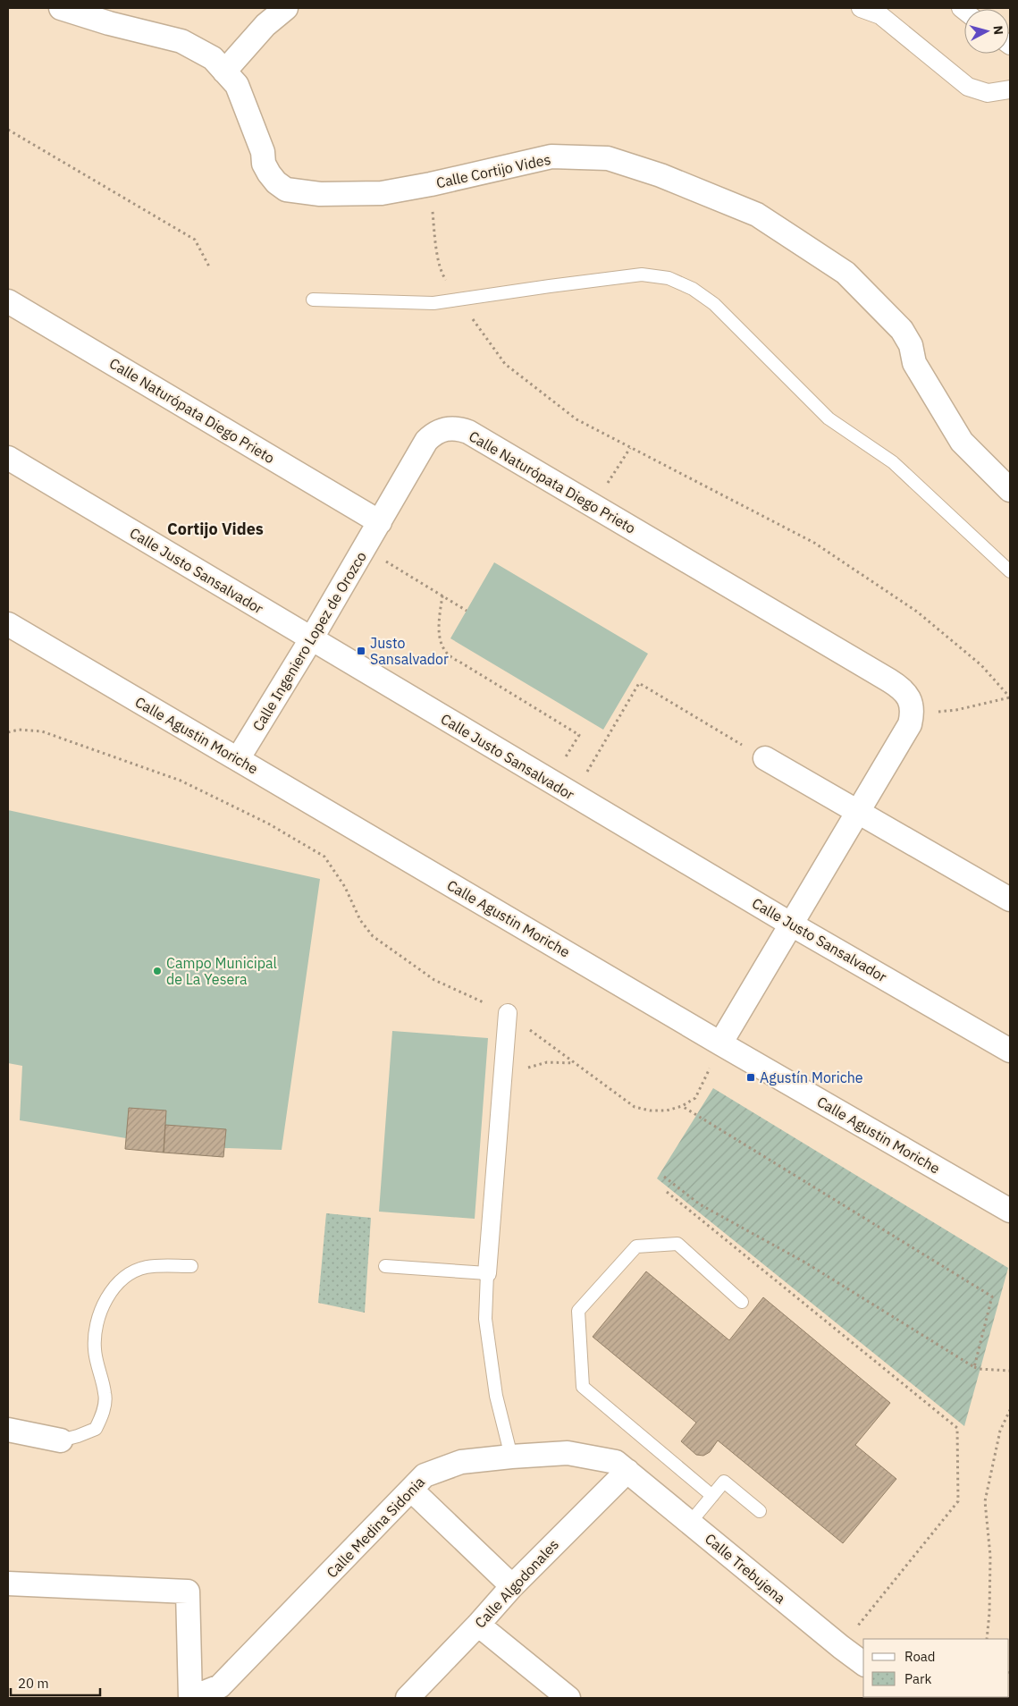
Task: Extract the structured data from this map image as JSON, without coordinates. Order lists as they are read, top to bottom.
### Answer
{
  "streets": {
    "street": [
      "Calle Cortijo Vides",
      "Calle Naturópata Diego Prieto",
      "Calle Justo Sansalvador",
      "Calle Ingeniero Lopez de Orozco",
      "Calle Agustin Moriche",
      "Calle Medina Sidonia",
      "Calle Trebujena",
      "Calle Algodonales"
    ]
  },
  "crossings": [
    ["Calle Naturópata Diego Prieto", "Calle Ingeniero Lopez de Orozco"],
    ["Calle Justo Sansalvador", "Calle Ingeniero Lopez de Orozco"],
    ["Calle Ingeniero Lopez de Orozco", "Calle Agustin Moriche"],
    ["Calle Medina Sidonia", "Calle Trebujena"],
    ["Calle Medina Sidonia", "Calle Algodonales"],
    ["Calle Trebujena", "Calle Algodonales"]
  ],
  "districts": ["Cortijo Vides"],
  "places": {
    "transit": ["Justo Sansalvador", "Agustín Moriche"],
    "other": ["Campo Municipal de La Yesera"]
  },
  "legend": ["Road", "Park"],
  "scale_bar": "20 m",
  "north": "right"
}
